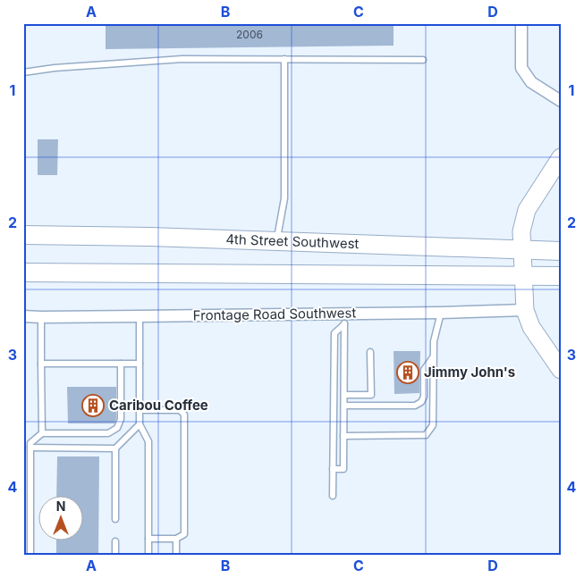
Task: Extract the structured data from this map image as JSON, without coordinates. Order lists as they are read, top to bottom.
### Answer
{
  "streets": {
    "main road": ["4th Street Southwest"],
    "street": ["Frontage Road Southwest"]
  },
  "places": {
    "building": ["Jimmy John's", "Caribou Coffee"]
  },
  "house_numbers": ["2006"],
  "north": "top",
  "grid": {
    "columns": [
      "A",
      "B",
      "C",
      "D"
    ],
    "rows": [
      "1",
      "2",
      "3",
      "4"
    ]
  }
}
